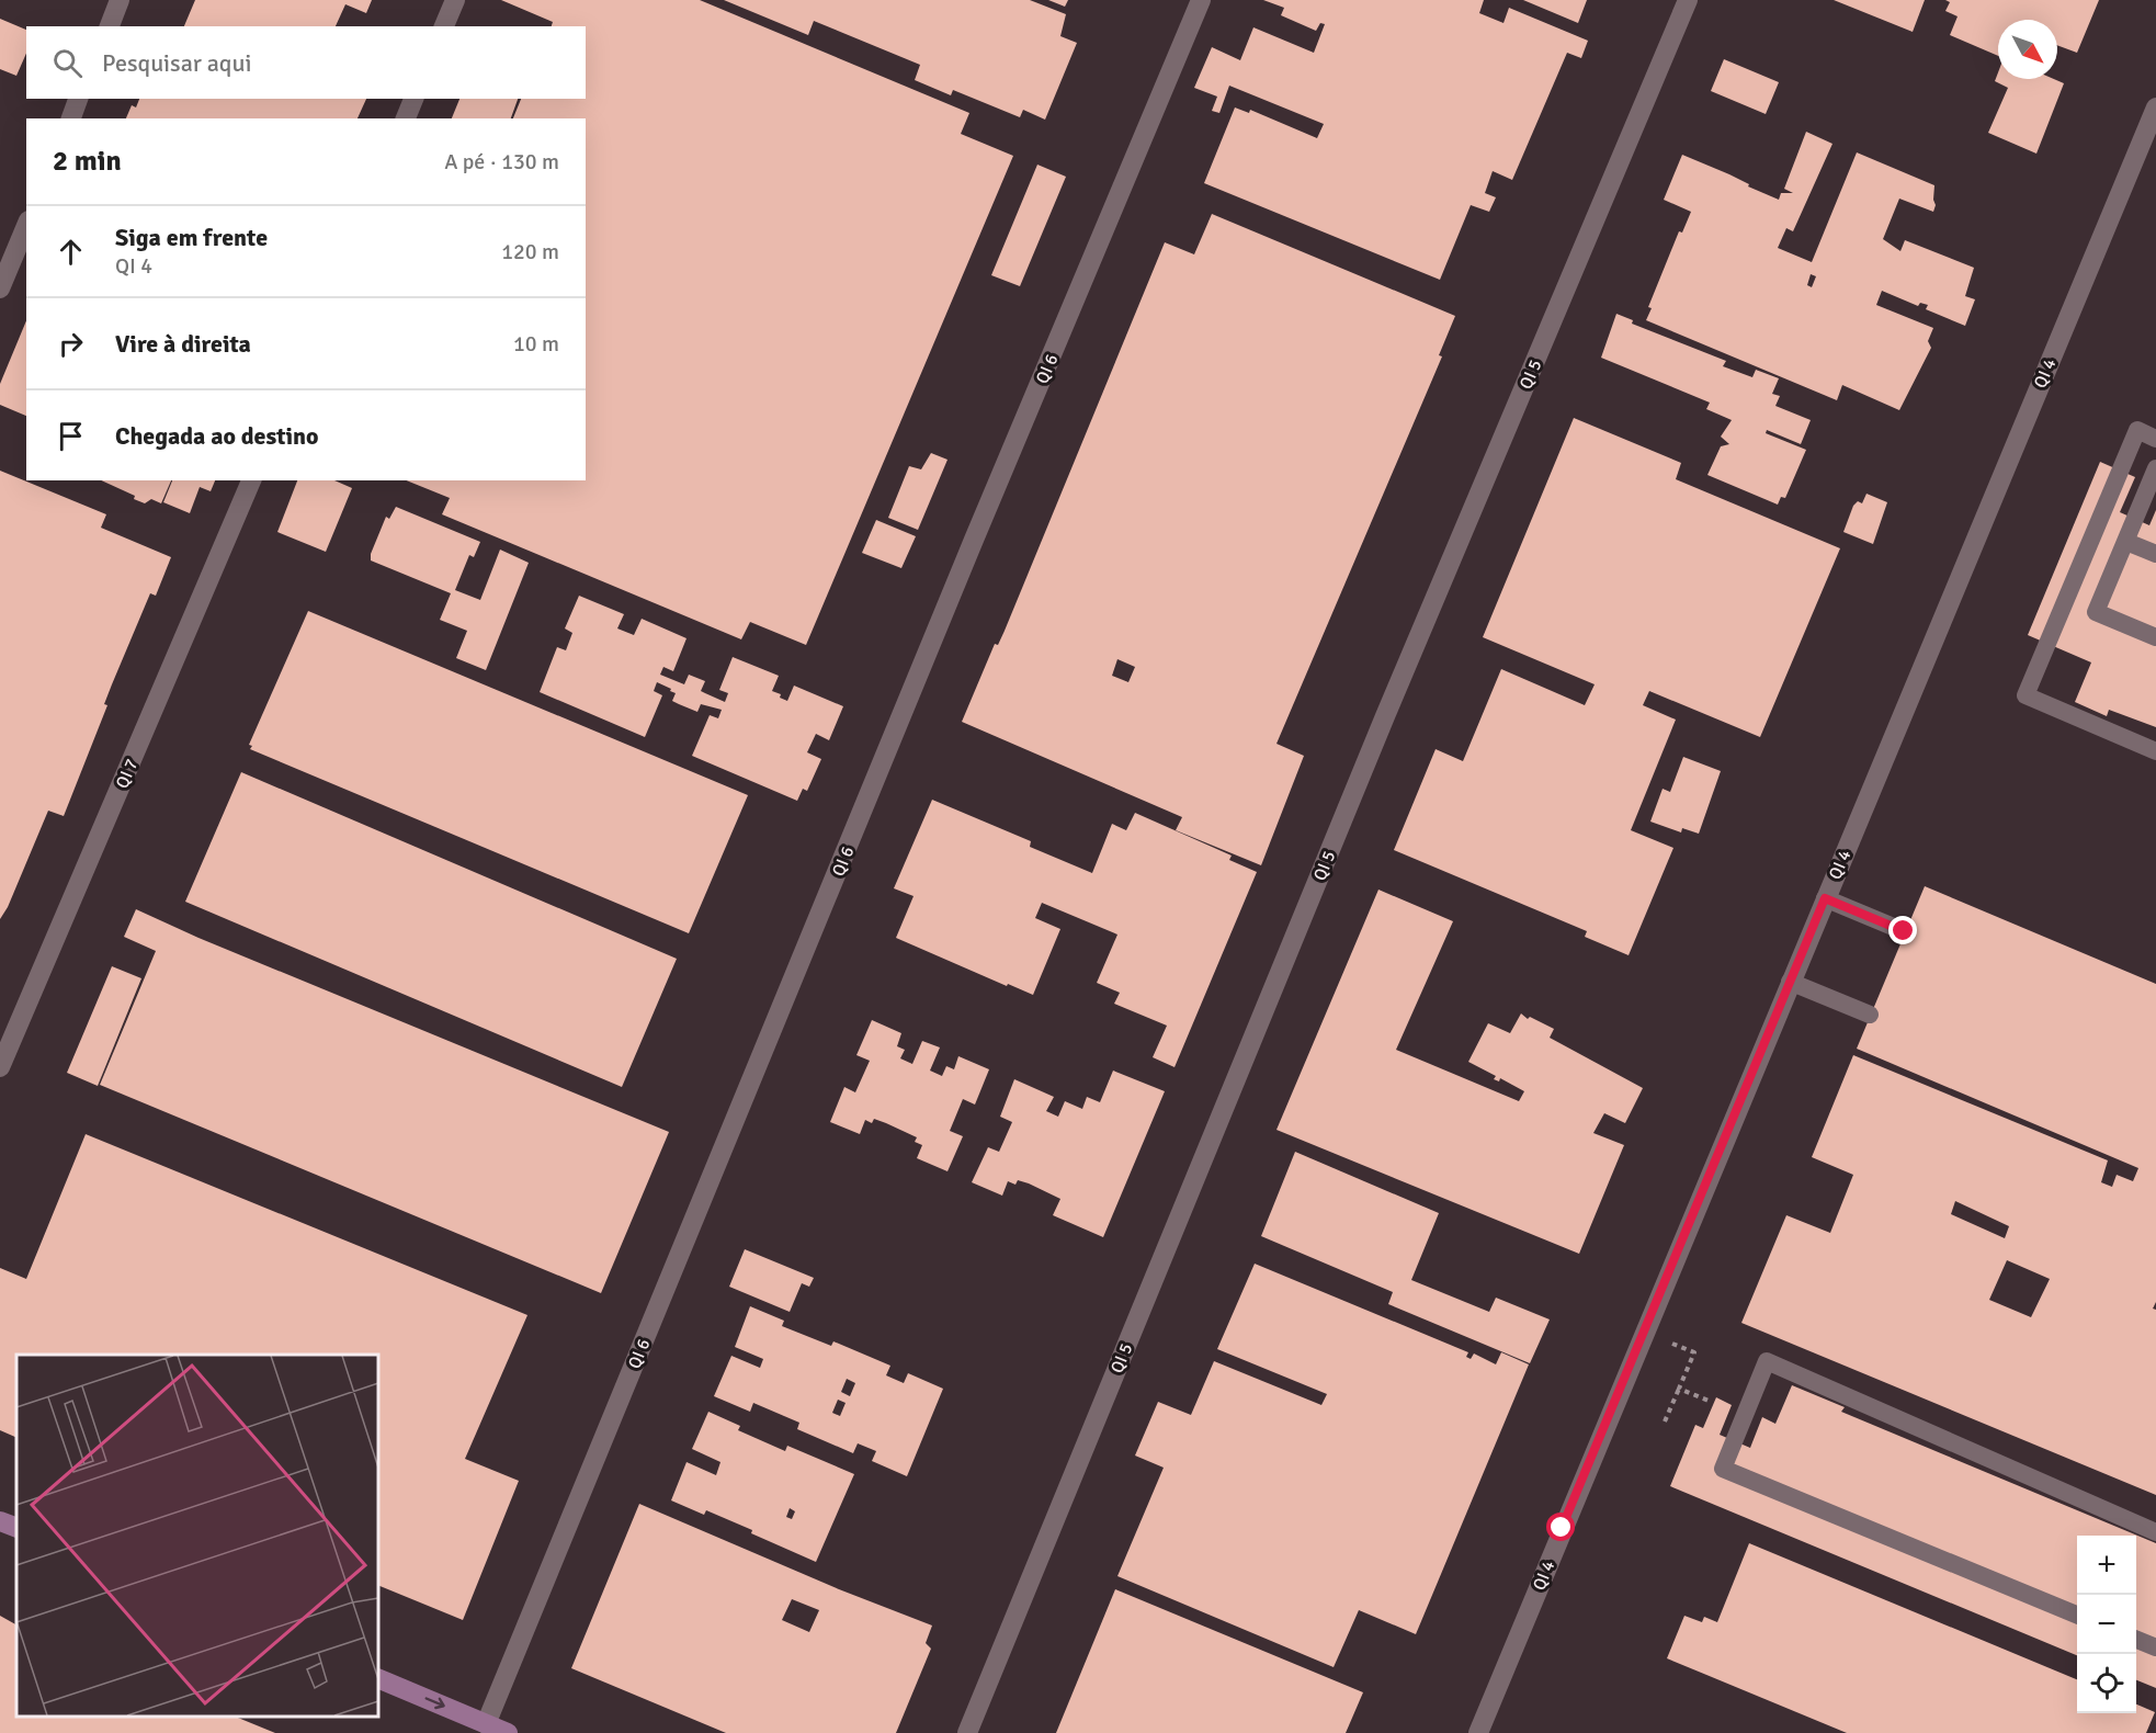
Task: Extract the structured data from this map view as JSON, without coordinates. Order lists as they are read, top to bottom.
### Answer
{
  "streets": {
    "street": [
      "QI 6",
      "QI 4",
      "QI 5",
      "QI 7"
    ]
  },
  "north": "bottom right",
  "page": {
    "search": "Pesquisar aqui",
    "heading": ["2 min", "A pé · 130 m"],
    "list": [
      ["Siga em frente", "QI 4", "120 m"],
      ["Vire à direita", "10 m"],
      "Chegada ao destino"
    ],
    "map_buttons": ["+", "−"]
  }
}
